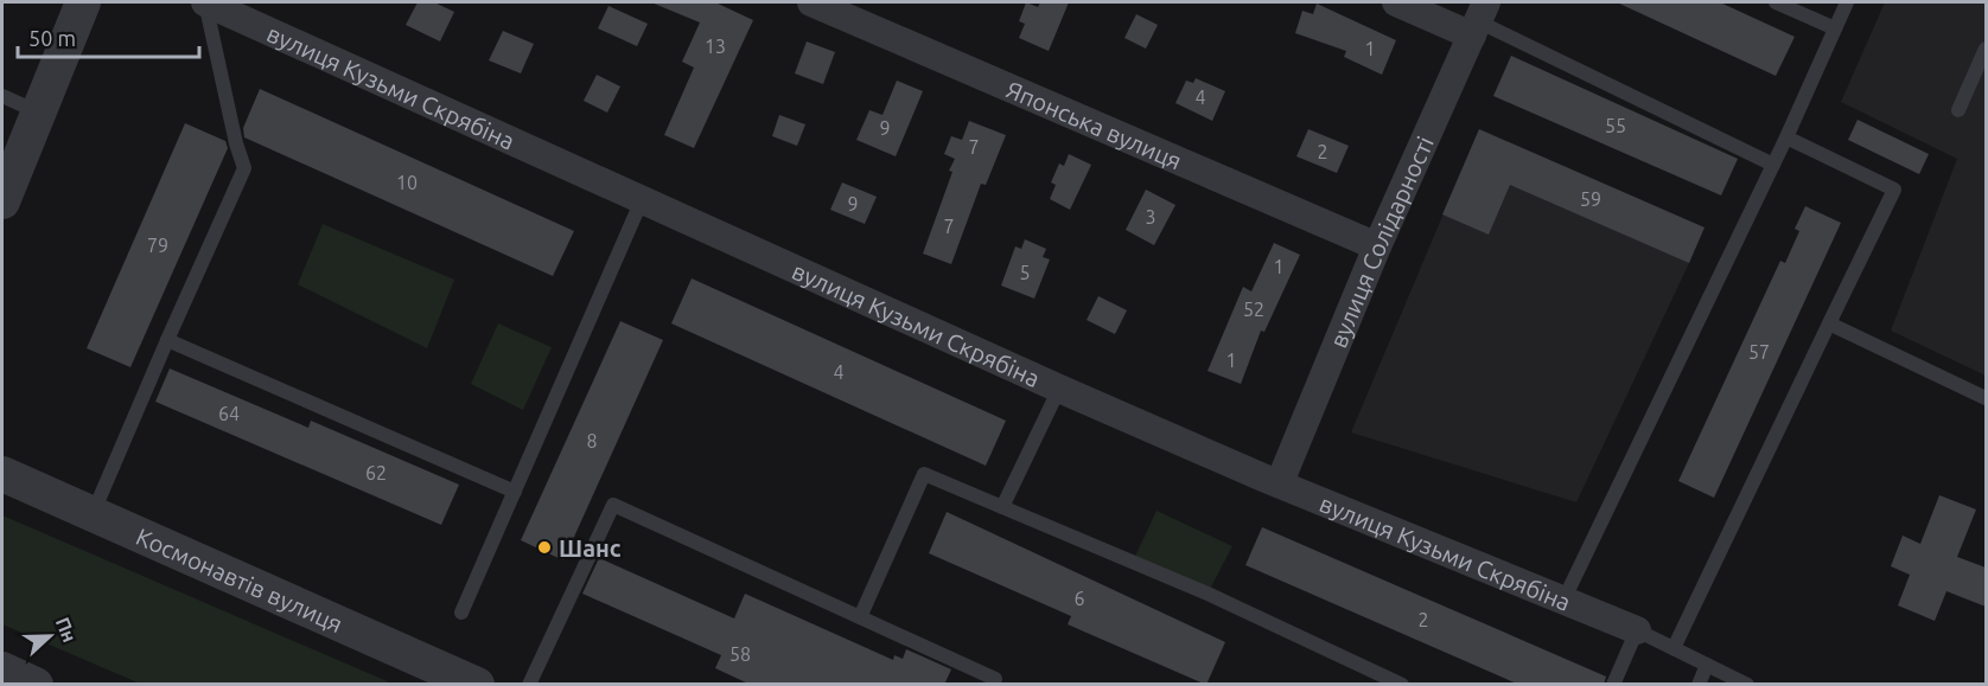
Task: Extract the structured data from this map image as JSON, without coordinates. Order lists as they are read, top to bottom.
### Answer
{
  "streets": {
    "street": [
      "вулиця Кузьми Скрябіна",
      "Японська вулиця",
      "вулиця Солідарності",
      "Космонавтів вулиця"
    ]
  },
  "crossings": [
    ["Японська вулиця", "вулиця Солідарності"]
  ],
  "places": ["Шанс"],
  "house_numbers": [
    "13",
    "1",
    "4",
    "55",
    "9",
    "7",
    "2",
    "10",
    "59",
    "9",
    "3",
    "7",
    "79",
    "1",
    "5",
    "52",
    "57",
    "1",
    "4",
    "64",
    "8",
    "62",
    "6",
    "2",
    "58"
  ],
  "scale_bar": "50 m",
  "north": "right"
}
